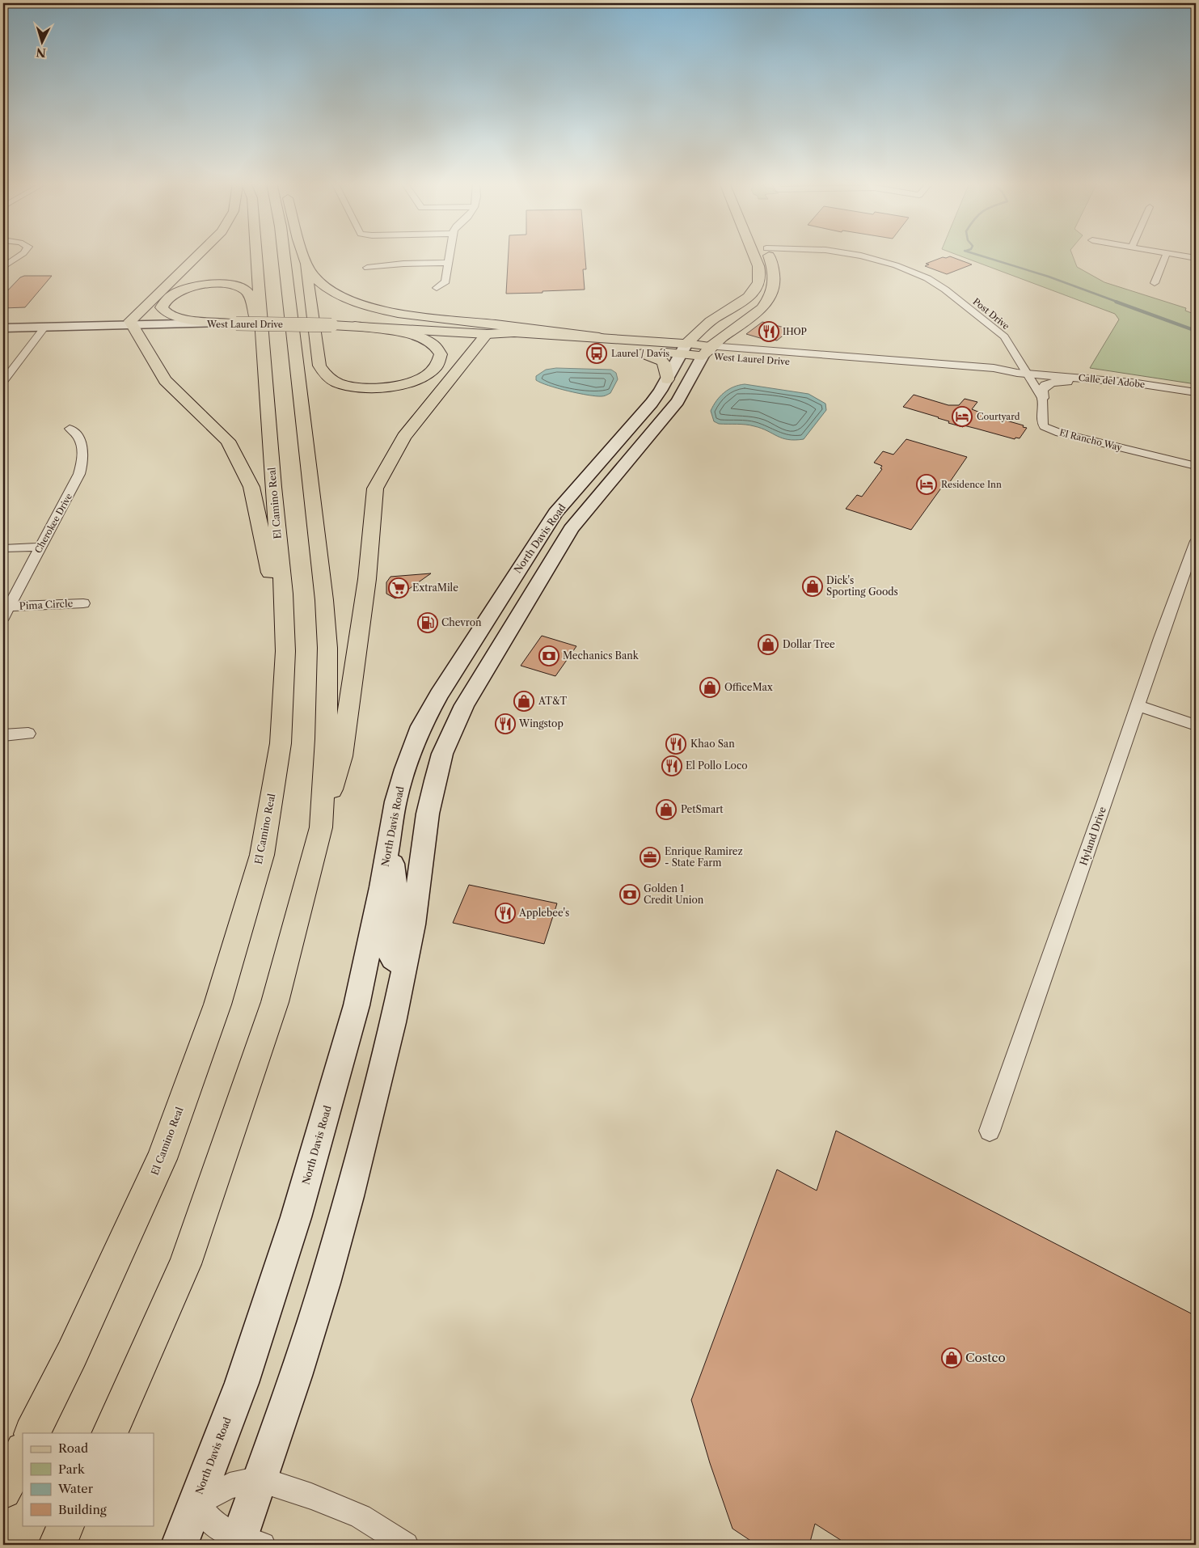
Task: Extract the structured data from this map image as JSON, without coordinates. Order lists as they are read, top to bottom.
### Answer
{
  "streets": {
    "highway": ["West Laurel Drive", "El Camino Real", "North Davis Road"],
    "street": [
      "Post Drive",
      "Calle del Adobe",
      "El Rancho Way",
      "Cherokee Drive",
      "Pima Circle",
      "Hyland Drive"
    ]
  },
  "crossings": [
    ["Post Drive", "West Laurel Drive"],
    ["Post Drive", "Calle del Adobe"],
    ["West Laurel Drive", "Calle del Adobe"],
    ["West Laurel Drive", "North Davis Road"],
    ["Cherokee Drive", "Pima Circle"]
  ],
  "places": {
    "restaurant": [
      "IHOP",
      "Wingstop",
      "Khao San",
      "El Pollo Loco",
      "Applebee's"
    ],
    "bus stop": ["Laurel / Davis"],
    "hotel": ["Courtyard", "Residence Inn"],
    "shop": [
      "Dick's Sporting Goods",
      "Dollar Tree",
      "OfficeMax",
      "AT&T",
      "PetSmart",
      "Costco"
    ],
    "supermarket": ["ExtraMile"],
    "fuel station": ["Chevron"],
    "bank": ["Mechanics Bank", "Golden 1 Credit Union"],
    "office": ["Enrique Ramirez - State Farm"]
  },
  "legend": [
    "Road",
    "Park",
    "Water",
    "Building"
  ],
  "north": "bottom"
}
